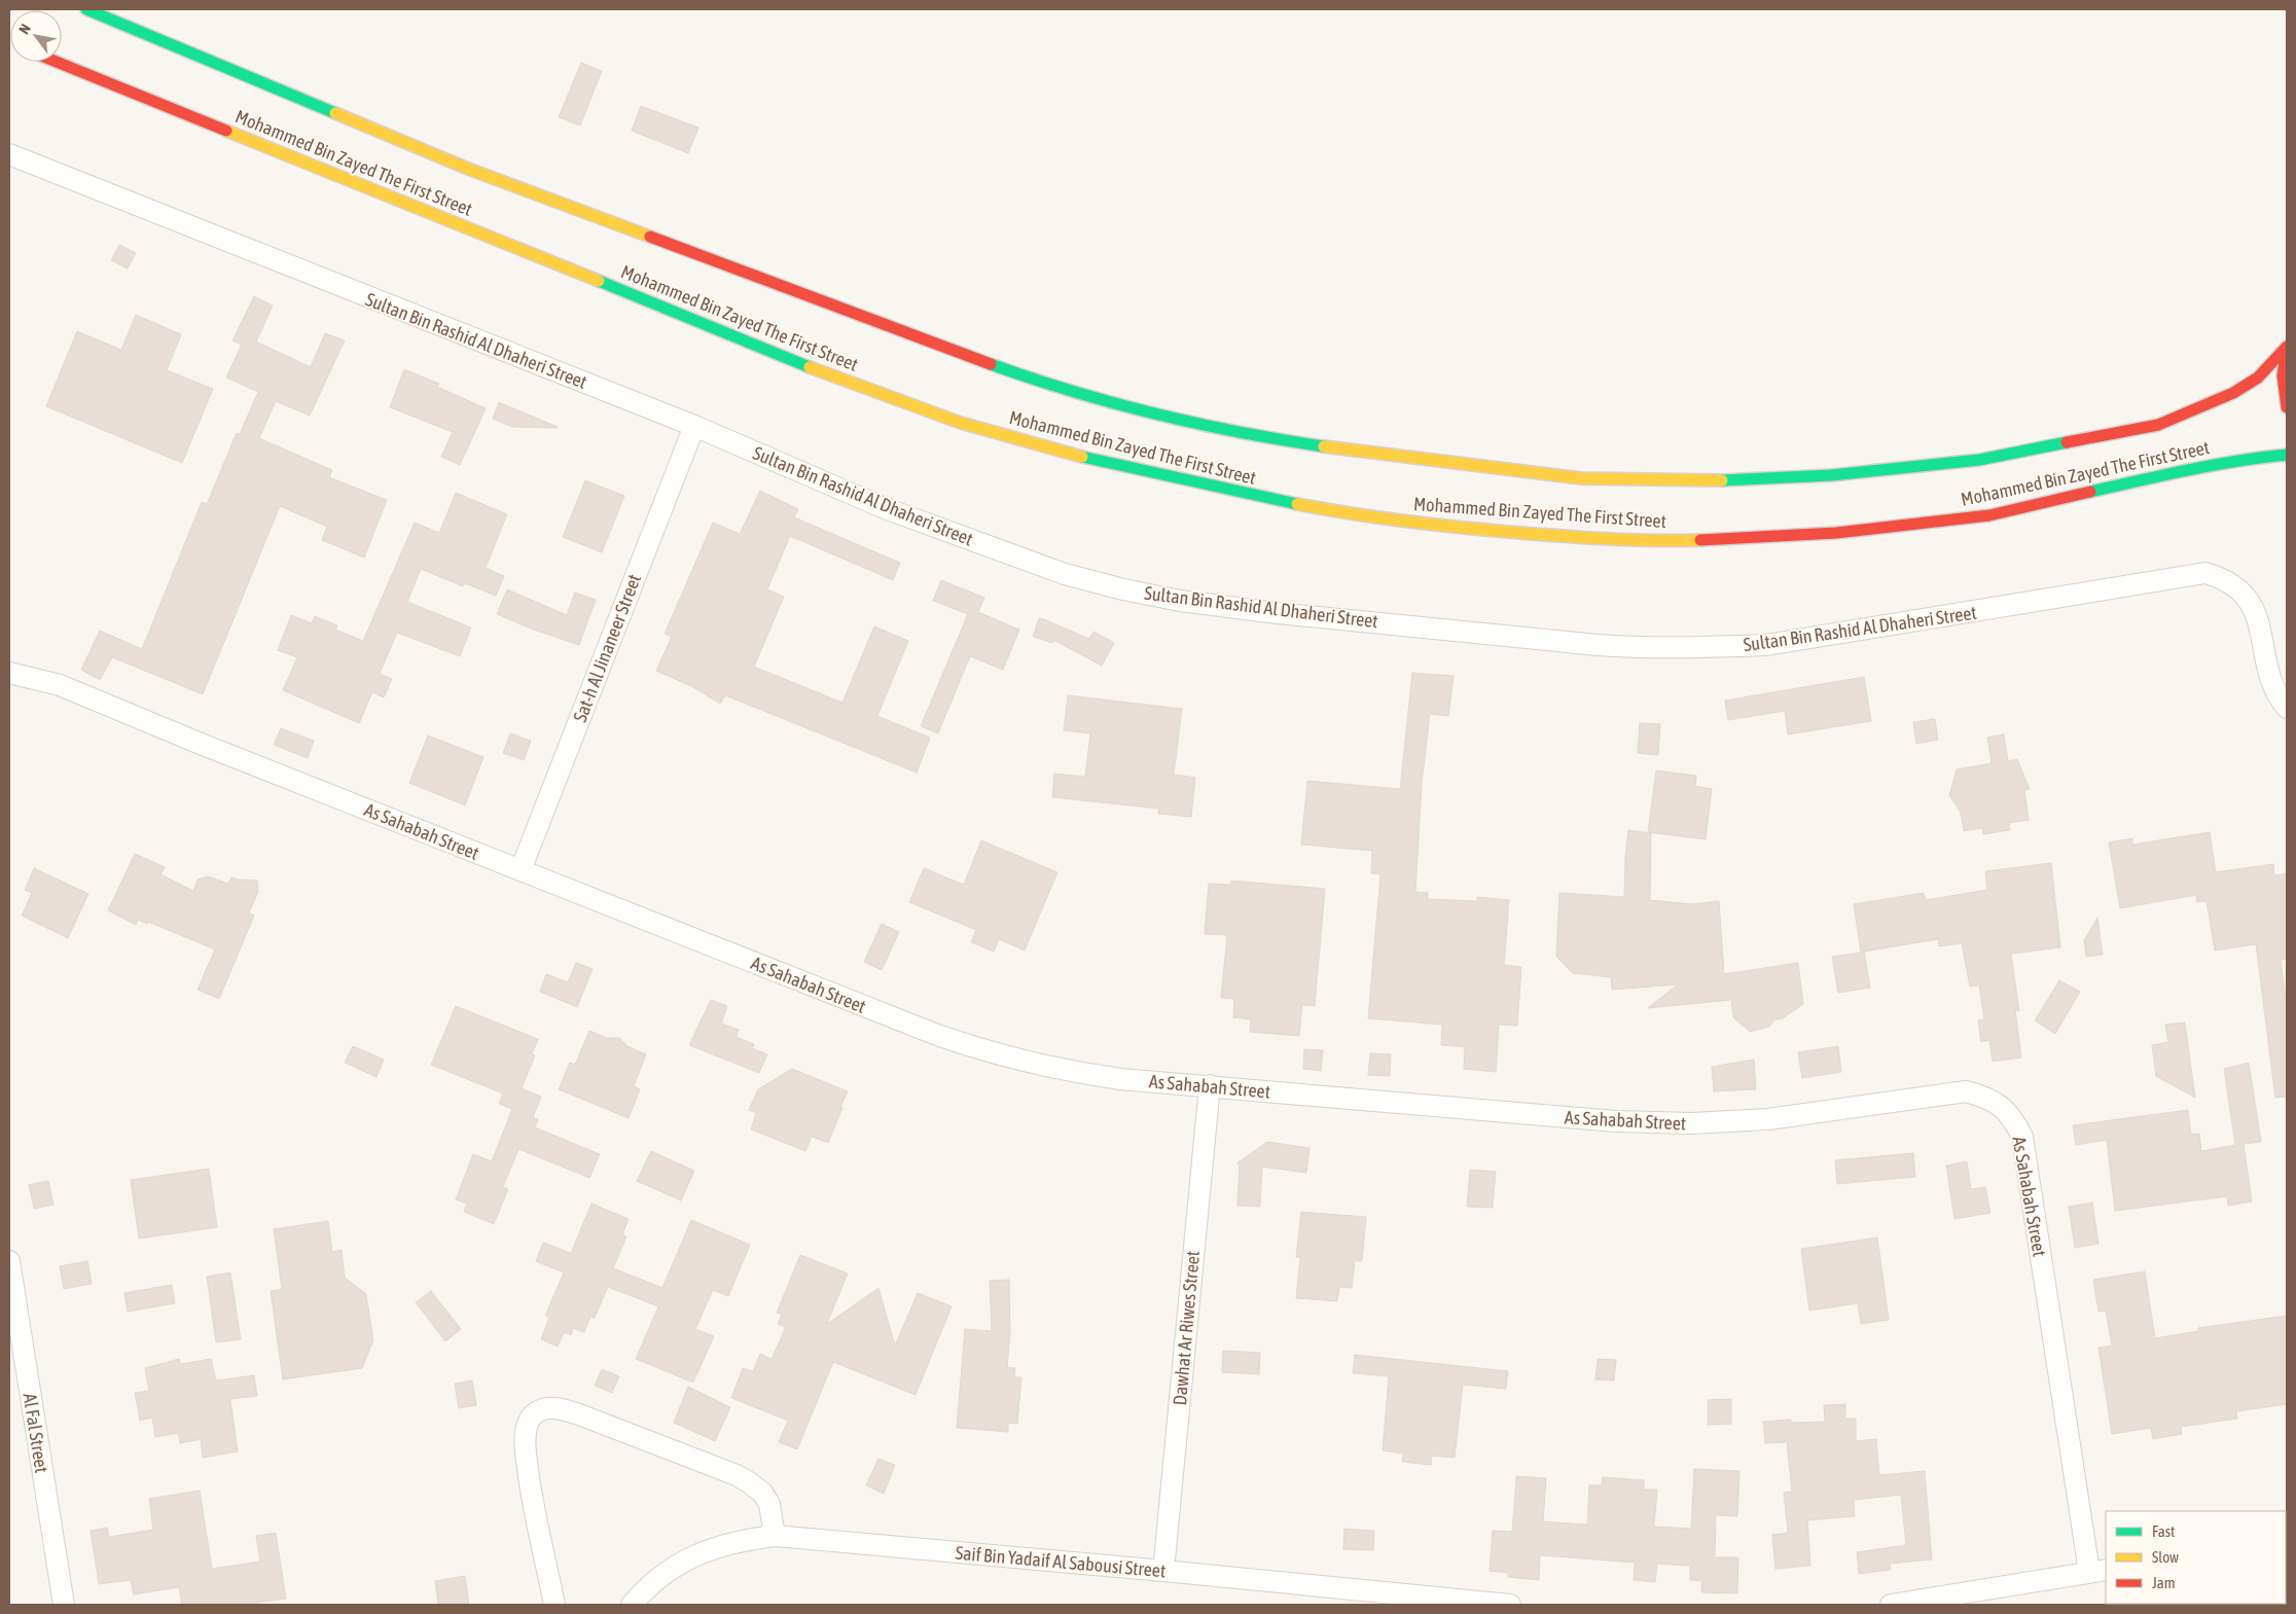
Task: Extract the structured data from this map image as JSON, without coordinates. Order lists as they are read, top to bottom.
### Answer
{
  "streets": {
    "main road": ["Mohammed Bin Zayed The First Street"],
    "street": [
      "Sultan Bin Rashid Al Dhaheri Street",
      "Sat-h Al Jinaneer Street",
      "As Sahabah Street",
      "Dawhat Ar Riwes Street",
      "Al Fal Street",
      "Saif Bin Yadaif Al Sabousi Street"
    ]
  },
  "crossings": [
    ["Sultan Bin Rashid Al Dhaheri Street", "Sat-h Al Jinaneer Street"],
    ["Sat-h Al Jinaneer Street", "As Sahabah Street"],
    ["As Sahabah Street", "Dawhat Ar Riwes Street"],
    ["Dawhat Ar Riwes Street", "Saif Bin Yadaif Al Sabousi Street"]
  ],
  "legend": ["Fast", "Slow", "Jam"],
  "north": "top left"
}
